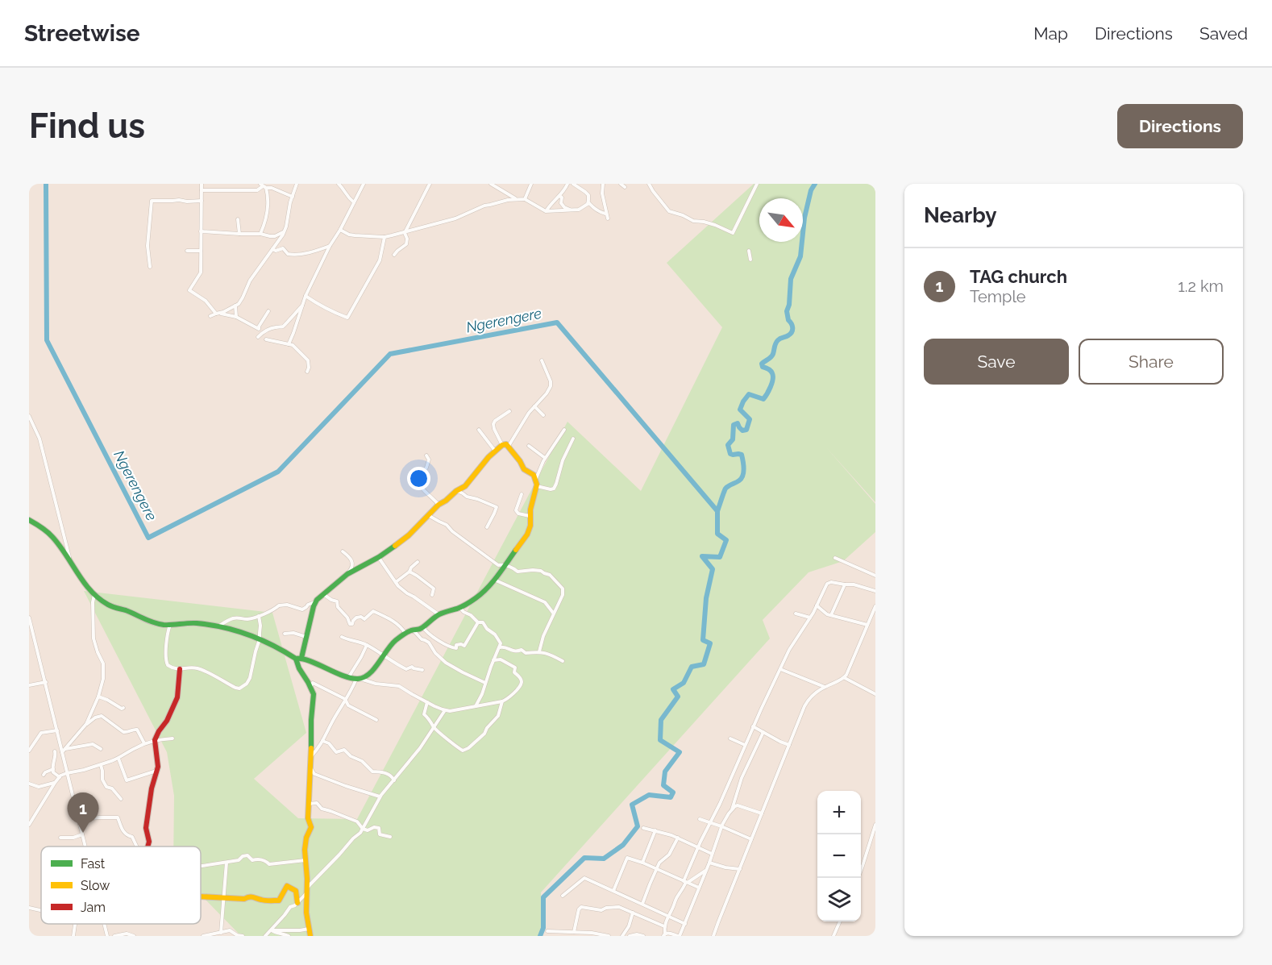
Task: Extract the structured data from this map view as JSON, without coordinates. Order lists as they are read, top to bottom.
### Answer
{
  "water": ["Ngerengere"],
  "legend": ["Fast", "Slow", "Jam"],
  "north": "bottom right",
  "page": {
    "header": "Streetwise",
    "nav": ["Map", "Directions", "Saved"],
    "buttons": [
      "Directions",
      ["Save", "Share"]
    ],
    "title": "Find us",
    "heading": "Nearby",
    "list": [
      {
        "mark": "1",
        "name": "TAG church",
        "note": "Temple",
        "value": "1.2 km"
      }
    ],
    "map_buttons": ["+", "−"],
    "pins": "1"
  }
}
